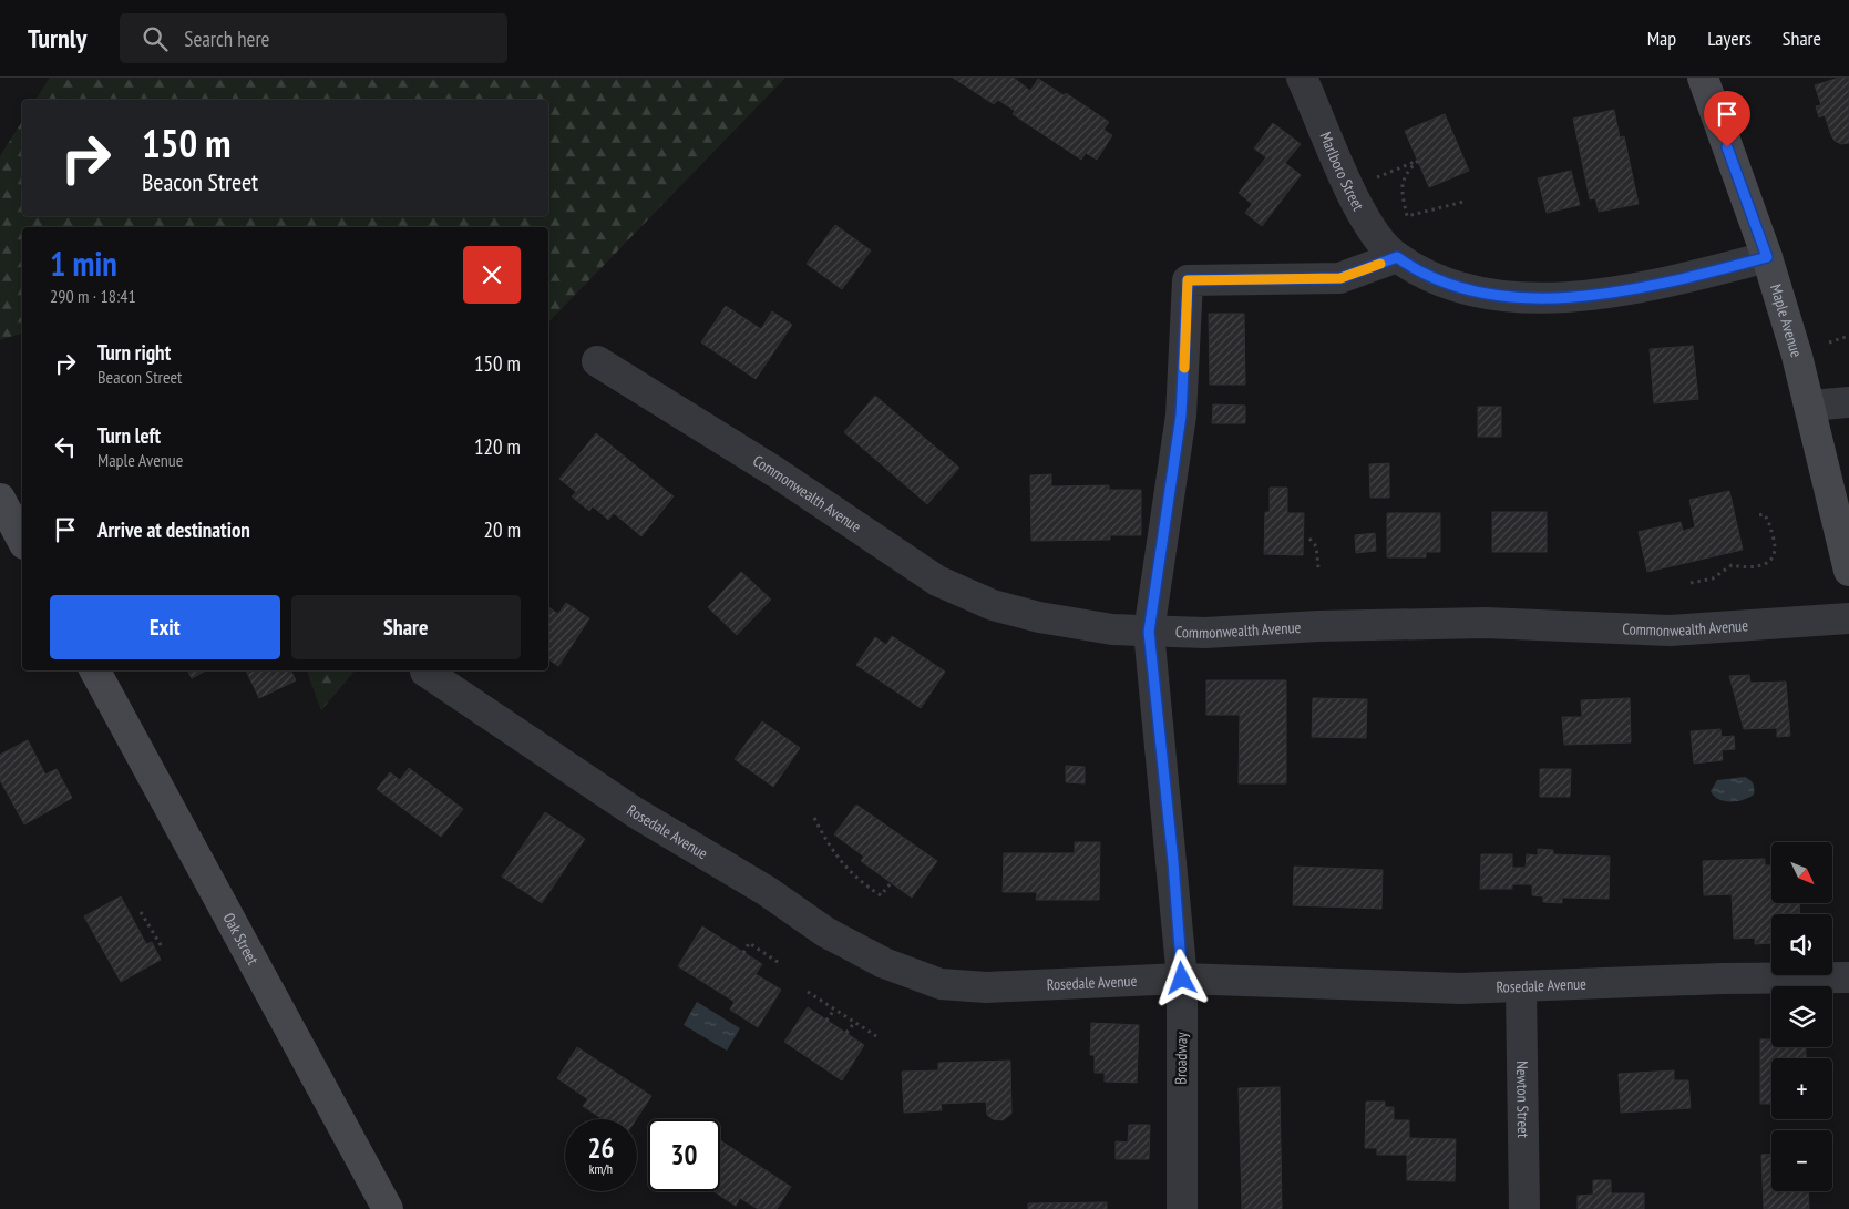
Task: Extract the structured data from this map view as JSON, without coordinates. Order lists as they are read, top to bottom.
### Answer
{
  "streets": {
    "street": [
      "Marlboro Street",
      "Maple Avenue",
      "Commonwealth Avenue",
      "Rosedale Avenue",
      "Oak Street",
      "Broadway",
      "Newton Street"
    ]
  },
  "crossings": [
    ["Marlboro Street", "Maple Avenue"],
    ["Marlboro Street", "Broadway"],
    ["Commonwealth Avenue", "Broadway"],
    ["Rosedale Avenue", "Broadway"],
    ["Rosedale Avenue", "Newton Street"]
  ],
  "north": "bottom right",
  "page": {
    "header": "Turnly",
    "search": "Search here",
    "nav": ["Map", "Layers", "Share"],
    "turn": ["150 m", "Beacon Street"],
    "heading": ["1 min", "290 m · 18:41"],
    "list": [
      {
        "name": "Turn right",
        "note": "Beacon Street",
        "value": "150 m"
      },
      {
        "name": "Turn left",
        "note": "Maple Avenue",
        "value": "120 m"
      },
      {
        "name": "Arrive at destination",
        "value": "20 m"
      }
    ],
    "buttons": ["Exit", "Share"],
    "map_buttons": ["+", "−"],
    "speed": "26 km/h",
    "limit": "30"
  }
}
